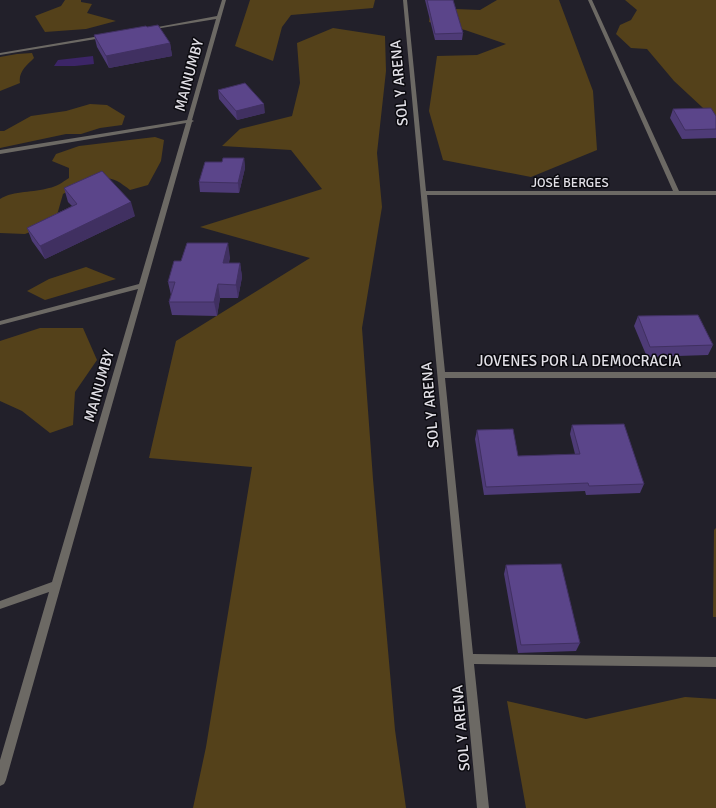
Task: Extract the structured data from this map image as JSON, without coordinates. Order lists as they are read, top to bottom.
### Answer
{
  "streets": {
    "street": [
      "MAINUMBY",
      "SOL Y ARENA",
      "JOSÉ BERGES",
      "JOVENES POR LA DEMOCRACIA"
    ]
  },
  "crossings": [
    ["SOL Y ARENA", "JOSÉ BERGES"],
    ["SOL Y ARENA", "JOVENES POR LA DEMOCRACIA"]
  ]
}
